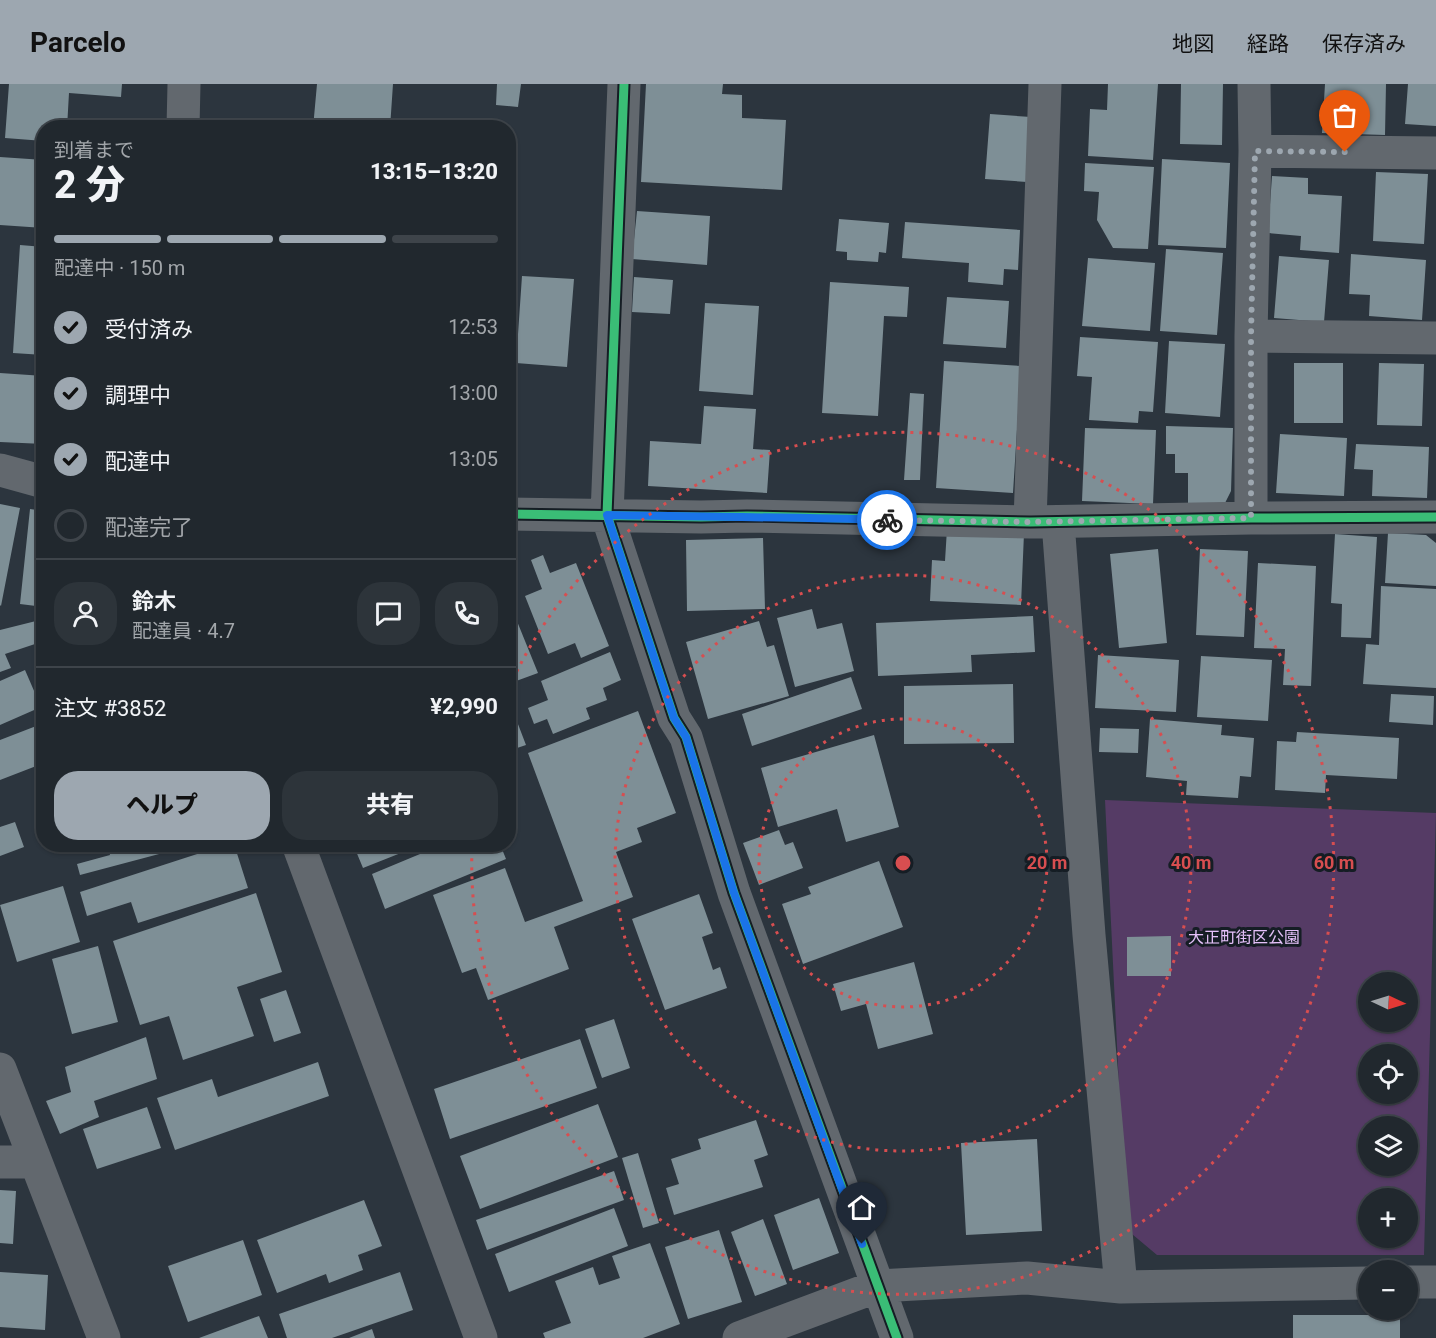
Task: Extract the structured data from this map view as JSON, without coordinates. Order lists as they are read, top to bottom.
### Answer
{
  "parks": ["大正町街区公園"],
  "north": "right",
  "page": {
    "header": "Parcelo",
    "nav": ["地図", "経路", "保存済み"],
    "heading": ["2 分", "到着まで", "13:15–13:20"],
    "panel": [
      "鈴木",
      "配達員 · 4.7",
      "注文 #3852",
      "¥2,990"
    ],
    "bar": "配達中 · 150 m",
    "list": [
      ["受付済み", "12:53"],
      ["調理中", "13:00"],
      ["配達中", "13:05"],
      "配達完了"
    ],
    "buttons": ["ヘルプ", "共有"],
    "map_buttons": ["+", "−"]
  },
  "rings": ["20 m", "40 m", "60 m"]
}
